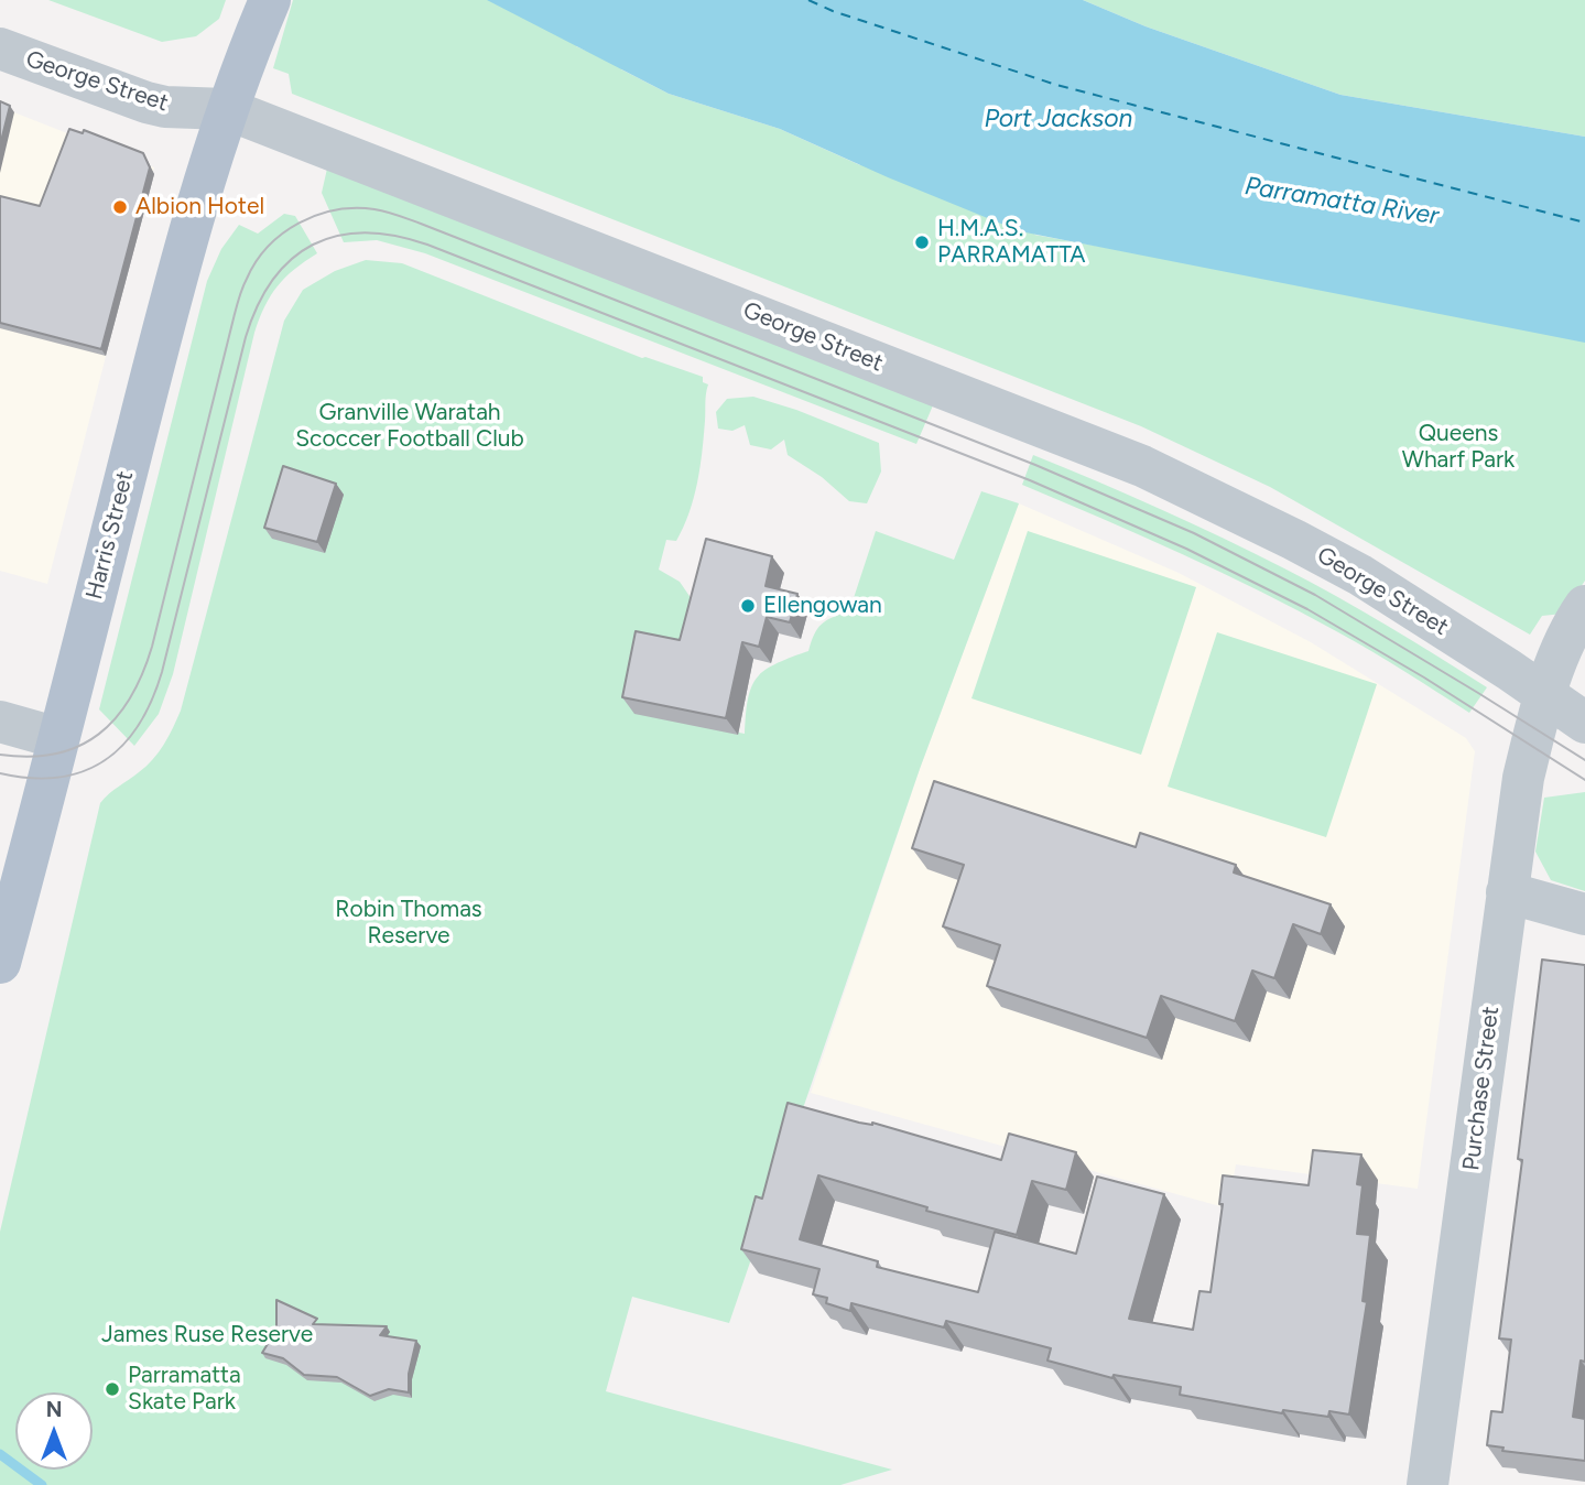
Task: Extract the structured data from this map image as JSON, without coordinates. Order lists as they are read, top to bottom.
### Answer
{
  "streets": {
    "main road": ["Harris Street"],
    "street": ["George Street", "Purchase Street"]
  },
  "crossings": [
    ["George Street", "Harris Street"],
    ["George Street", "Purchase Street"]
  ],
  "water": ["Port Jackson", "Parramatta River"],
  "parks": [
    "Granville Waratah Scoccer Football Club",
    "Queens Wharf Park",
    "Robin Thomas Reserve",
    "James Ruse Reserve"
  ],
  "places": [
    "Albion Hotel",
    "H.M.A.S. PARRAMATTA",
    "Ellengowan",
    "Parramatta Skate Park"
  ],
  "north": "top"
}
